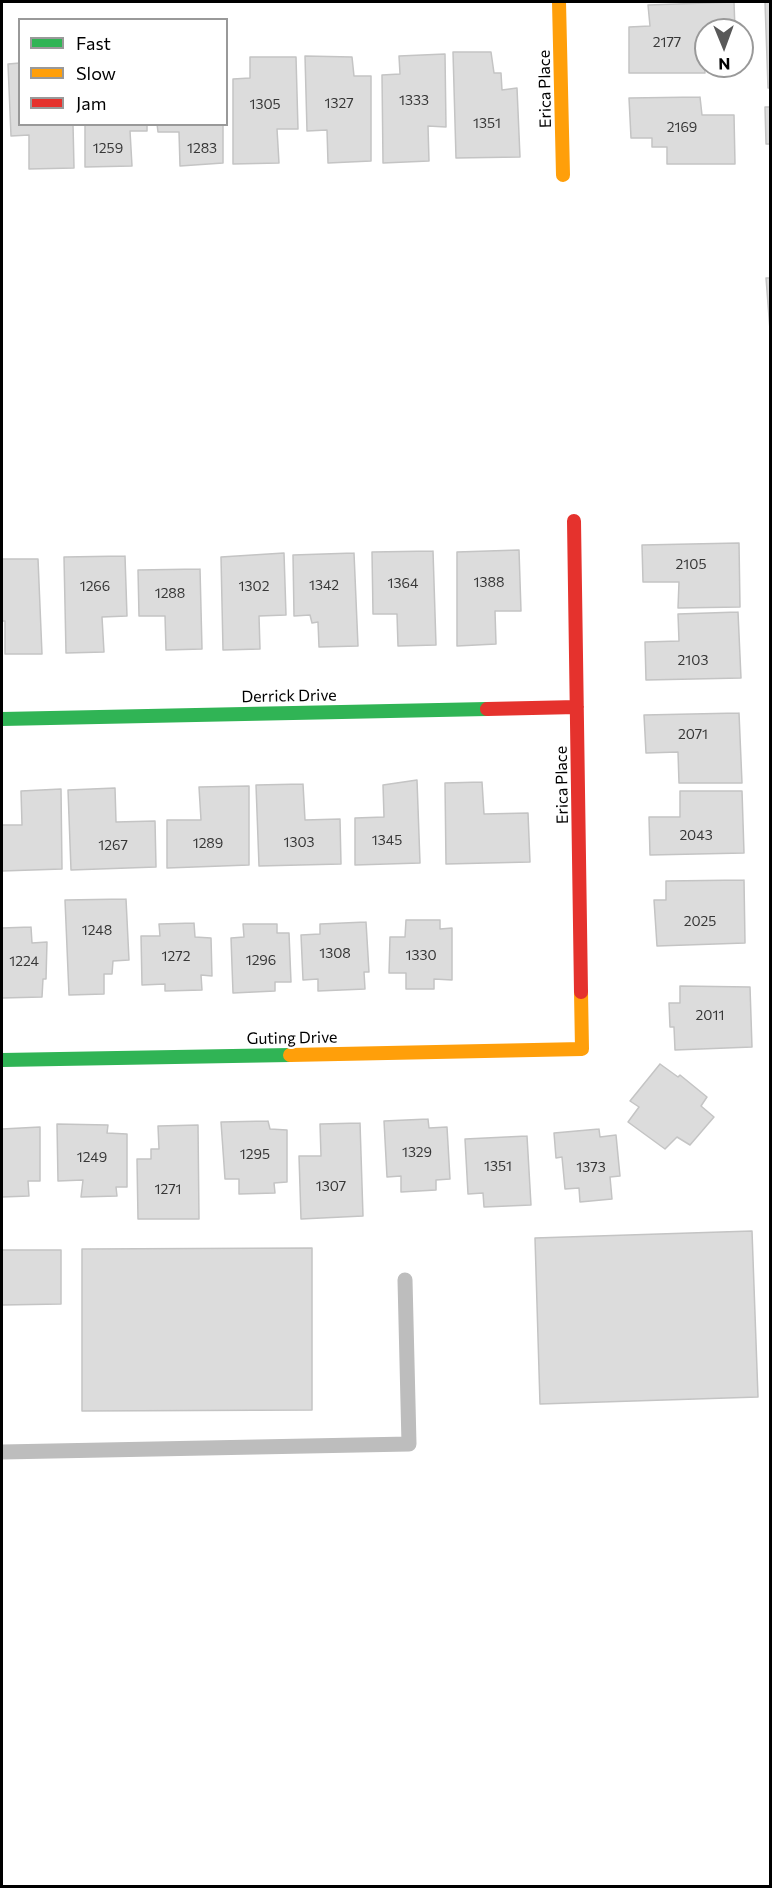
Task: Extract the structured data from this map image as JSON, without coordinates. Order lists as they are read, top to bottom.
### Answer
{
  "streets": {
    "street": ["Erica Place", "Derrick Drive", "Guting Drive"]
  },
  "crossings": [
    ["Erica Place", "Derrick Drive"],
    ["Erica Place", "Guting Drive"]
  ],
  "house_numbers": [
    "2177",
    "1333",
    "1327",
    "1305",
    "1351",
    "2169",
    "1259",
    "1283",
    "2105",
    "1388",
    "1364",
    "1342",
    "1266",
    "1302",
    "1288",
    "2103",
    "2071",
    "2043",
    "1345",
    "1303",
    "1289",
    "1267",
    "2025",
    "1248",
    "1308",
    "1330",
    "1272",
    "1296",
    "1224",
    "2011",
    "1329",
    "1295",
    "1249",
    "1351",
    "1373",
    "1307",
    "1271"
  ],
  "legend": ["Fast", "Slow", "Jam"],
  "north": "bottom"
}
